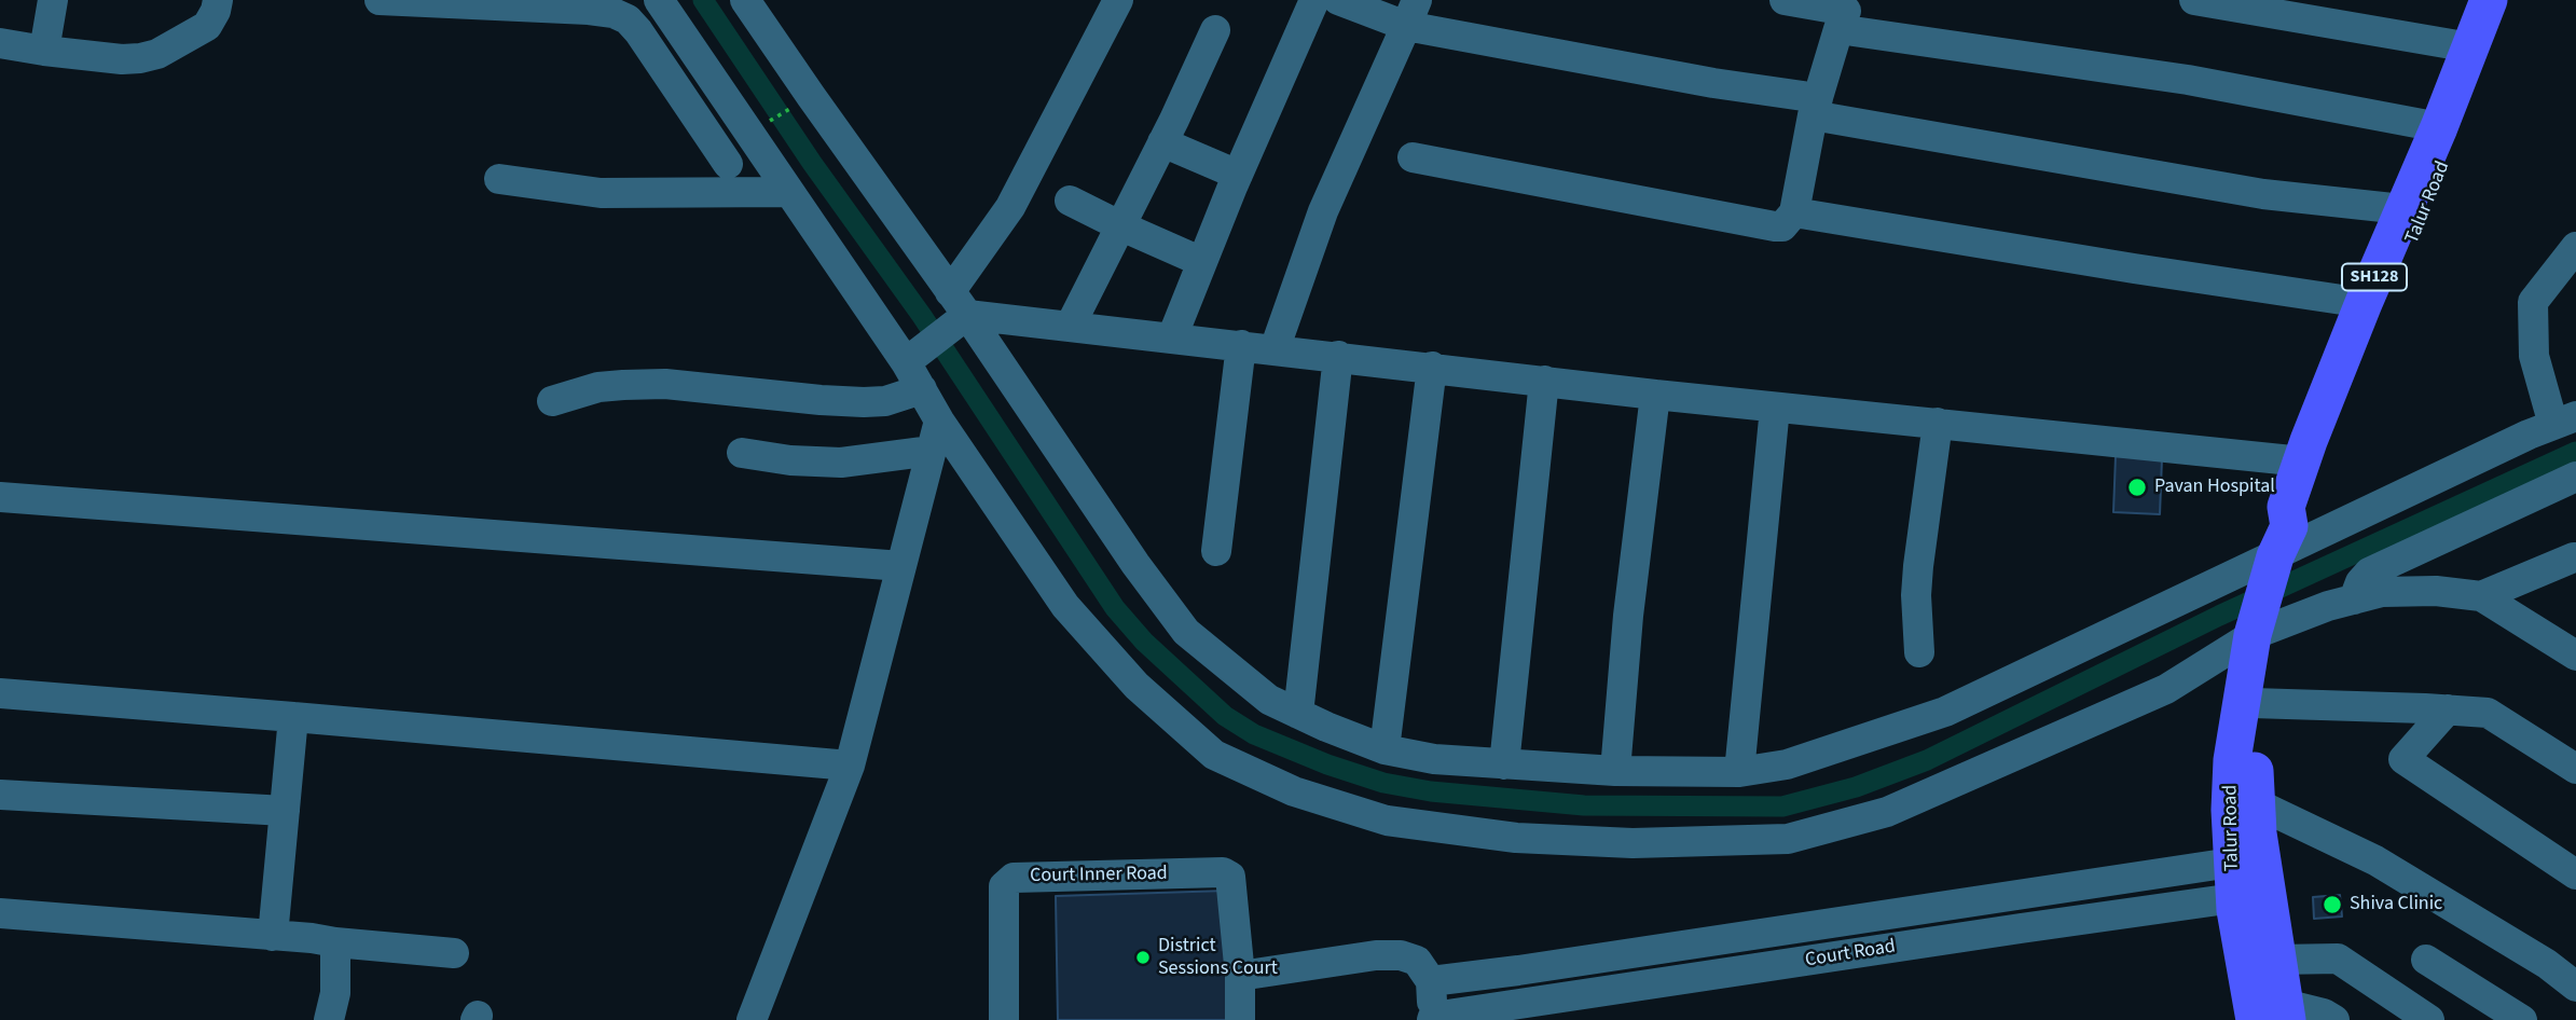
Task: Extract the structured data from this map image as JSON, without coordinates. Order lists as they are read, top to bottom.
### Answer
{
  "streets": {
    "main road": ["Talur Road", "SH128"],
    "street": ["Court Inner Road", "Court Road"]
  },
  "crossings": [
    ["Talur Road", "Court Road"]
  ],
  "places": ["Pavan Hospital", "Shiva Clinic", "District Sessions Court"]
}
